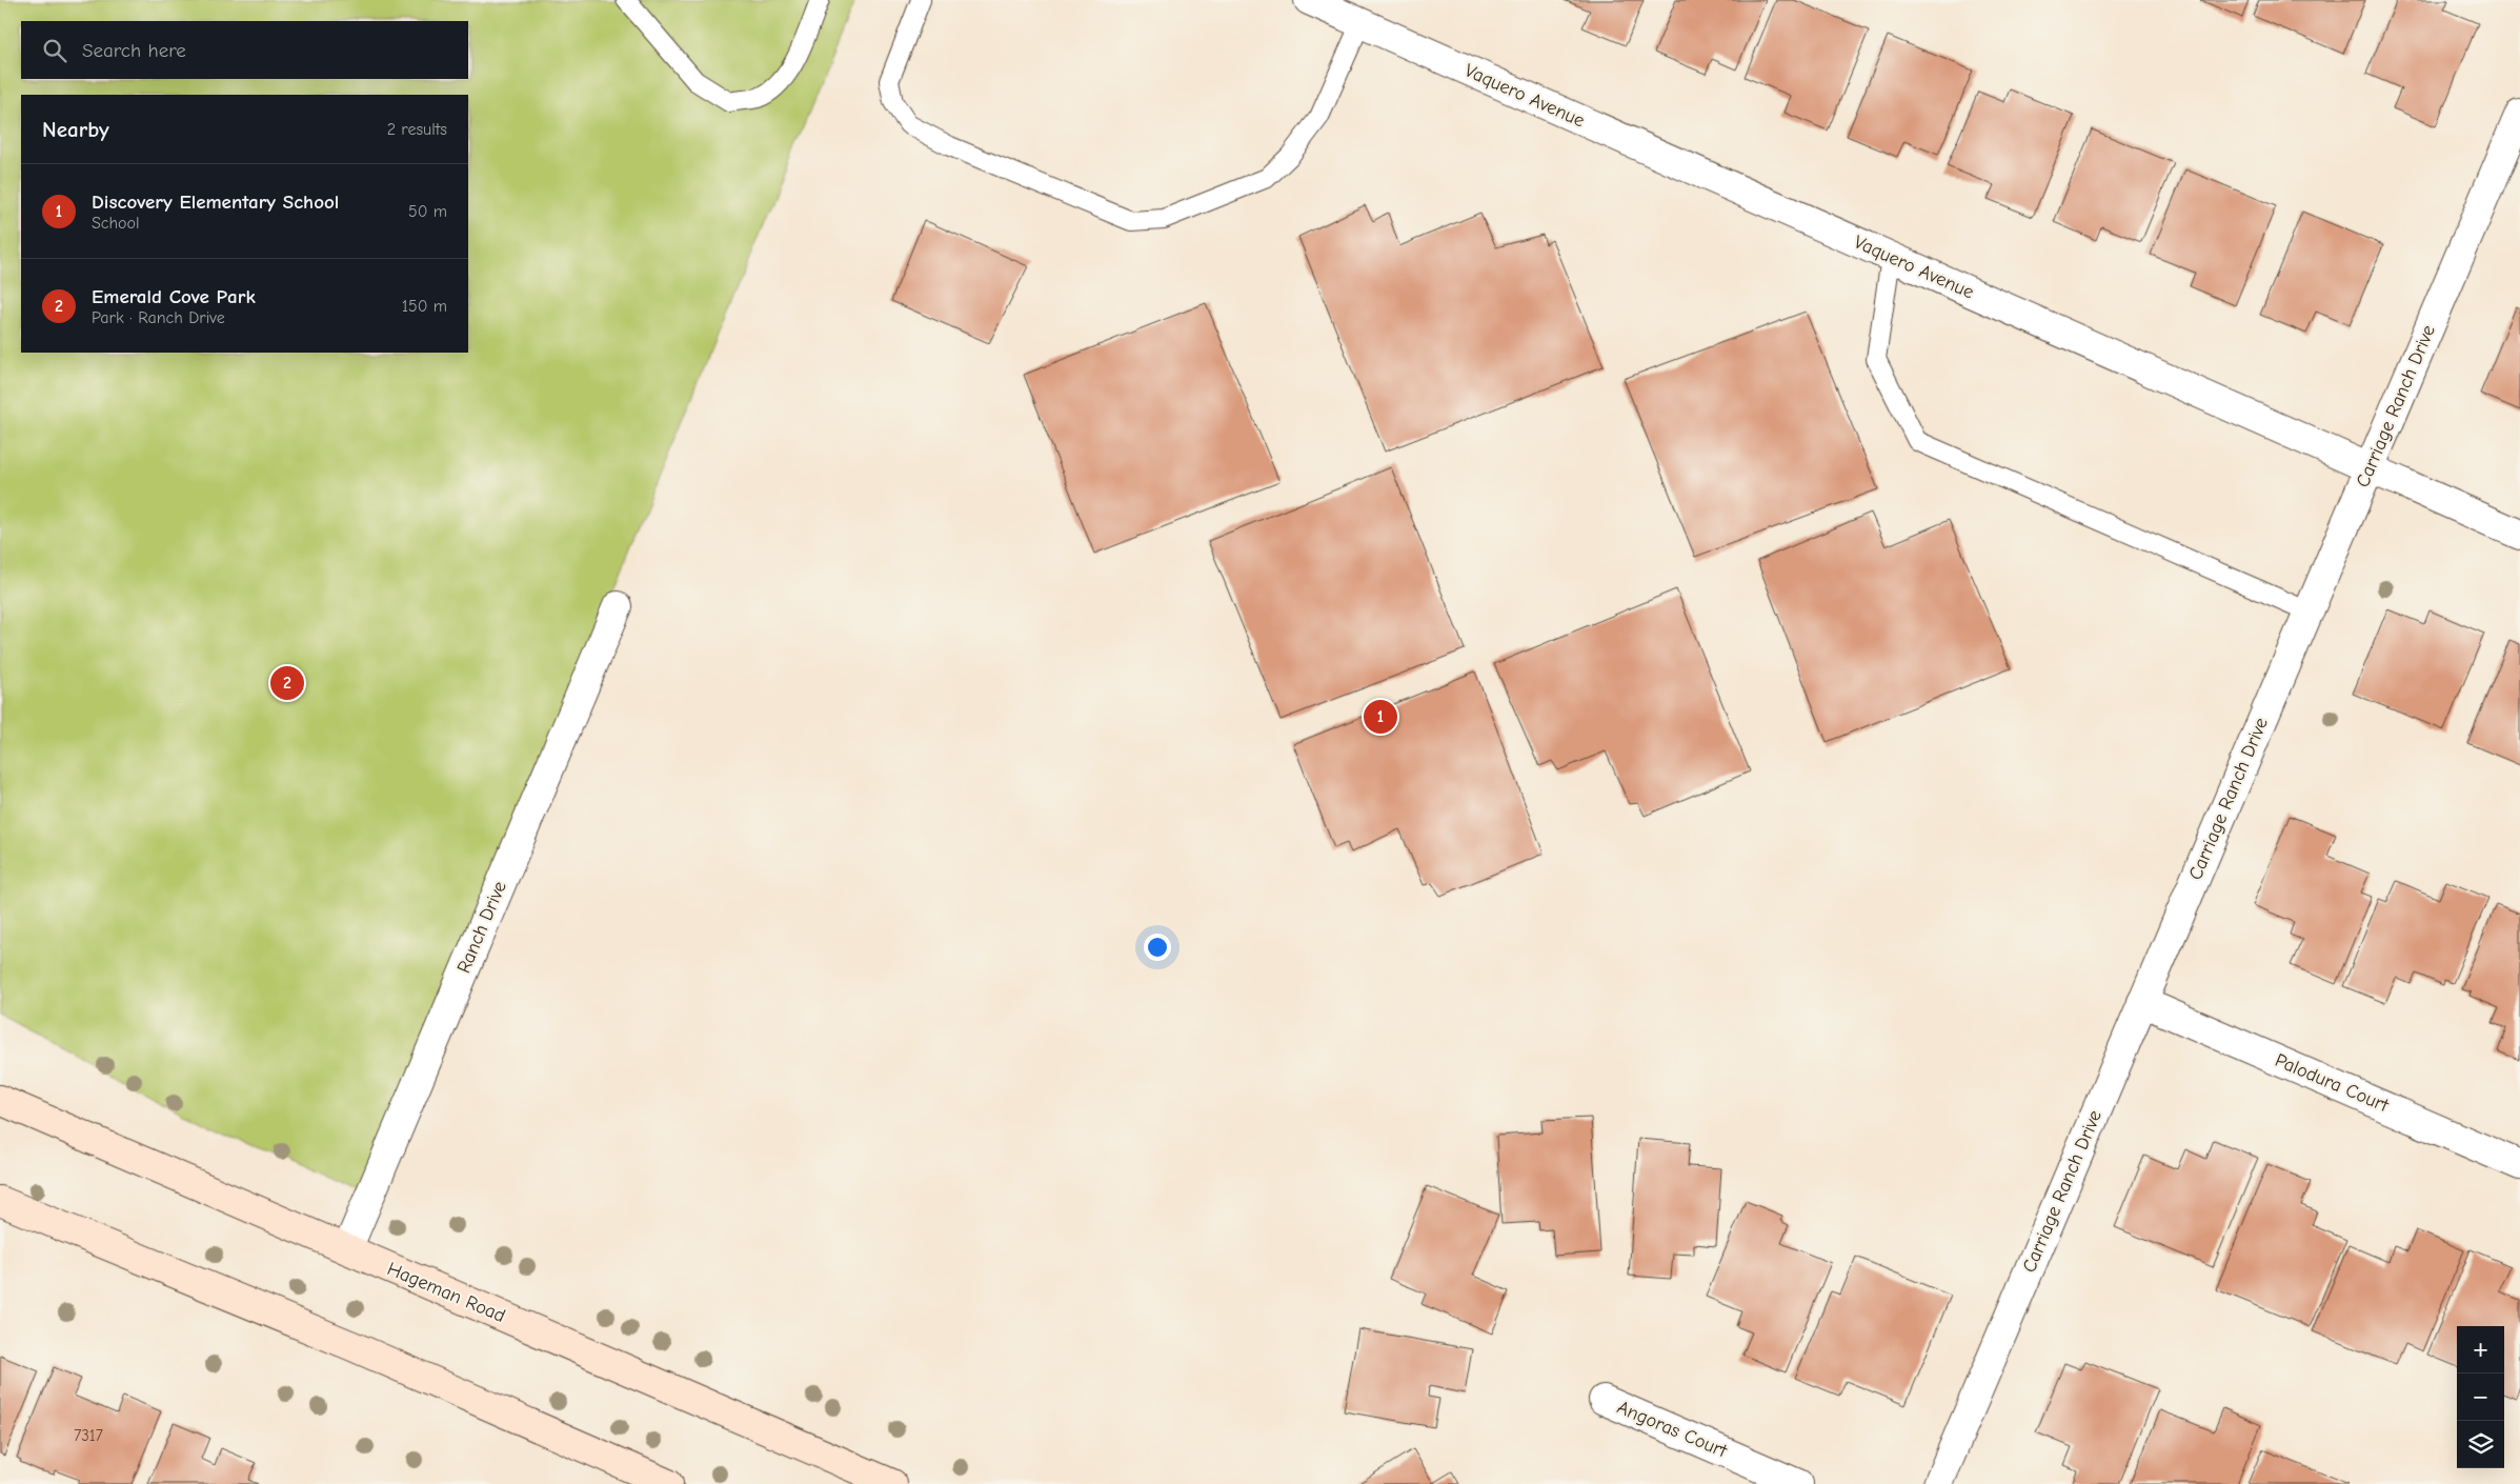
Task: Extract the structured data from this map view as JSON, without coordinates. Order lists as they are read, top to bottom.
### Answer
{
  "streets": {
    "main road": ["Hageman Road"],
    "street": [
      "Vaquero Avenue",
      "Carriage Ranch Drive",
      "Ranch Drive",
      "Palodura Court",
      "Angoras Court"
    ]
  },
  "crossings": [
    ["Vaquero Avenue", "Carriage Ranch Drive"],
    ["Carriage Ranch Drive", "Palodura Court"],
    ["Ranch Drive", "Hageman Road"]
  ],
  "house_numbers": ["7317"],
  "page": {
    "search": "Search here",
    "heading": ["Nearby", "2 results"],
    "list": [
      {
        "mark": "1",
        "name": "Discovery Elementary School",
        "note": "School",
        "value": "50 m"
      },
      {
        "mark": "2",
        "name": "Emerald Cove Park",
        "note": "Park · Ranch Drive",
        "value": "150 m"
      }
    ],
    "pins": ["2", "1"],
    "map_buttons": ["+", "−"]
  }
}
